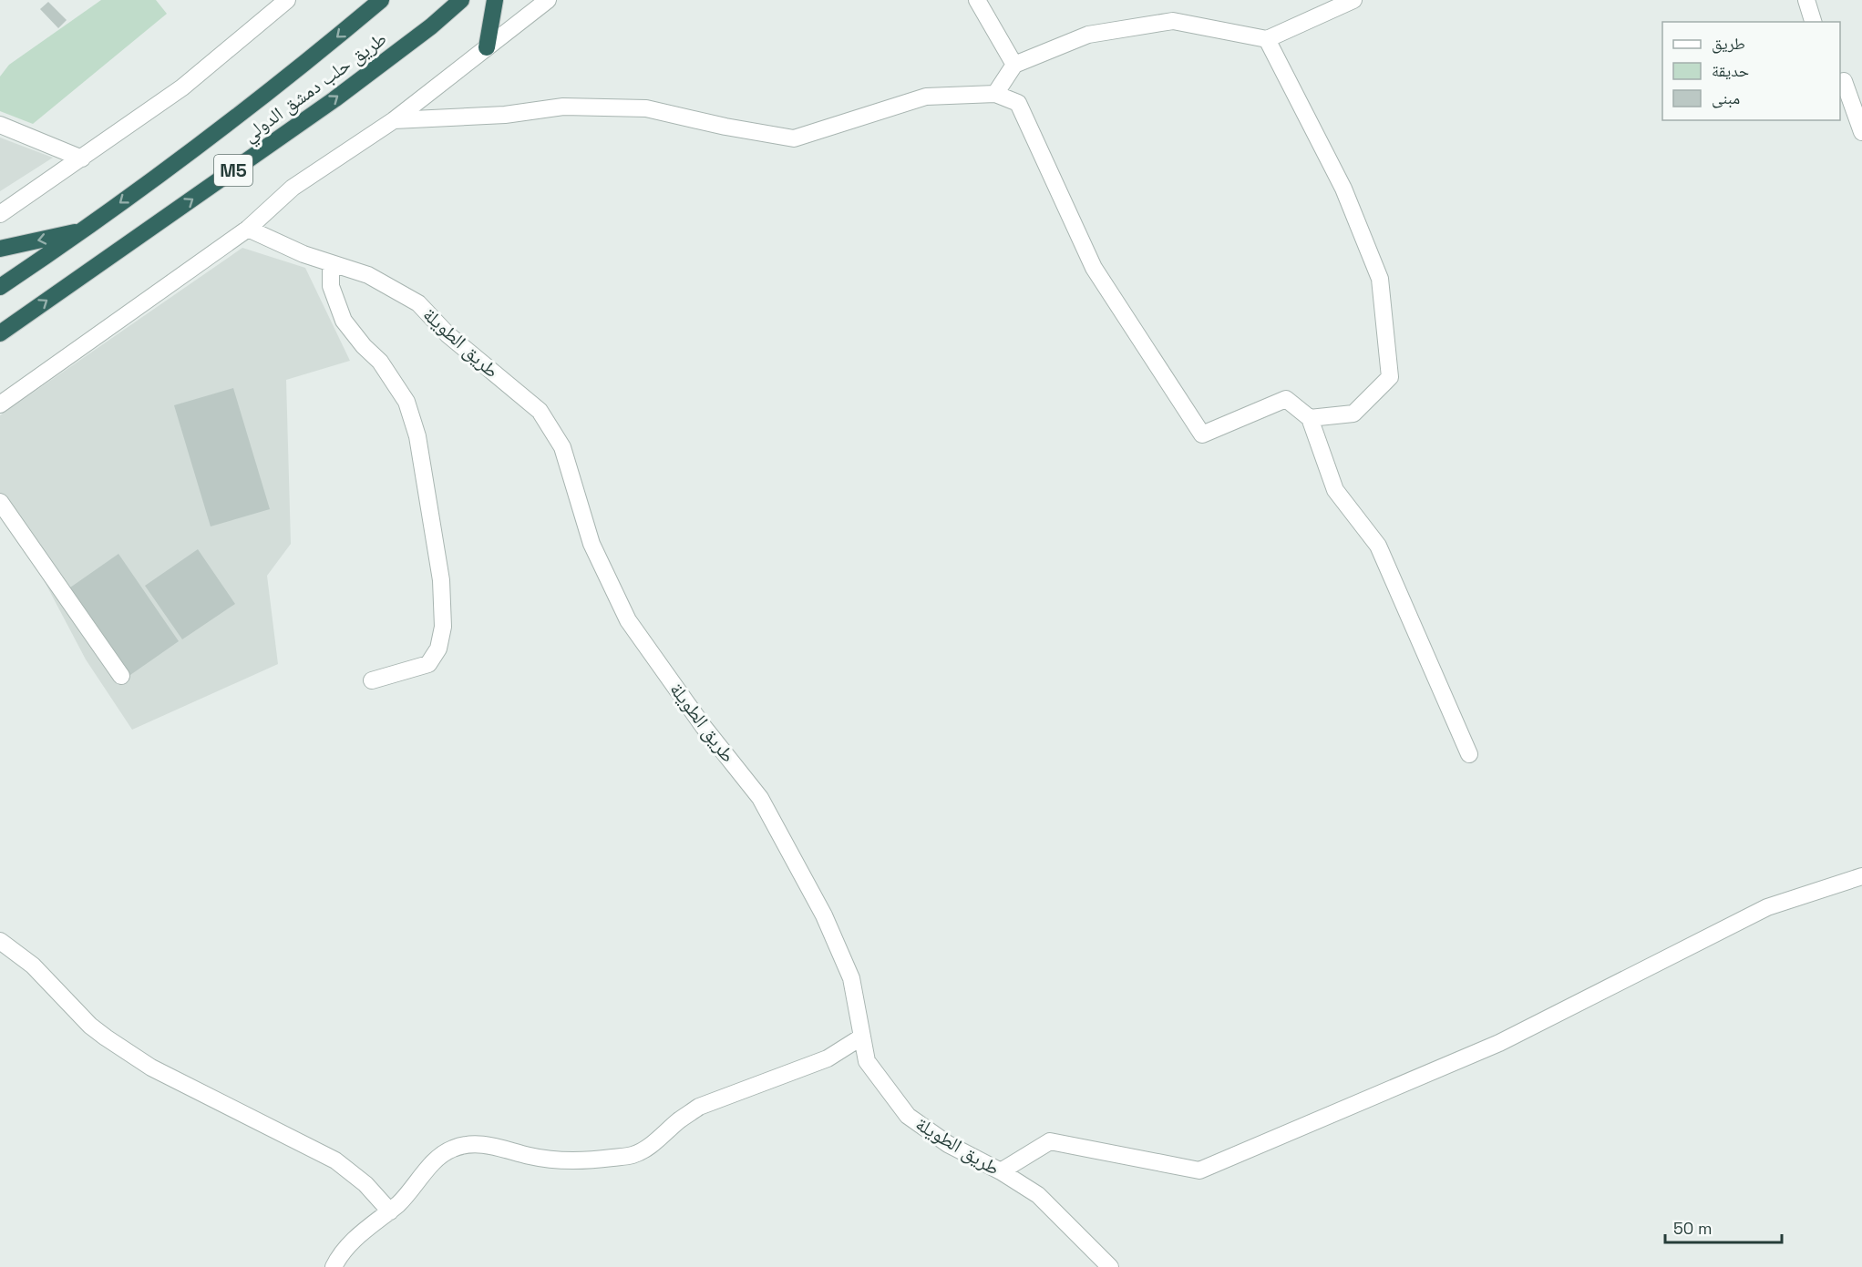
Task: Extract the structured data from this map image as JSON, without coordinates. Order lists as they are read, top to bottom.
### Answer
{
  "streets": {
    "highway": ["طريق حلب دمشق الدولي", "M5"],
    "street": ["طريق الطويلة"]
  },
  "legend": ["طريق", "حديقة", "مبنى"],
  "scale_bar": "50 m"
}
